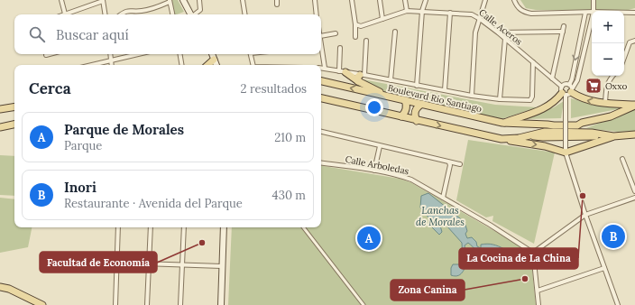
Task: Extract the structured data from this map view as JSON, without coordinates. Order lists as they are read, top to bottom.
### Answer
{
  "streets": {
    "main road": ["Boulevard Río Santiago"],
    "street": ["Calle Aceros", "Calle Arboledas"]
  },
  "water": ["Lanchas de Morales"],
  "places": {
    "supermarket": ["Oxxo"],
    "other": ["La Cocina de La China", "Facultad de Economía", "Zona Canina"]
  },
  "page": {
    "map_buttons": ["+", "−"],
    "search": "Buscar aquí",
    "heading": ["Cerca", "2 resultados"],
    "list": [
      {
        "mark": "A",
        "name": "Parque de Morales",
        "note": "Parque",
        "value": "210 m"
      },
      {
        "mark": "B",
        "name": "Inori",
        "note": "Restaurante · Avenida del Parque",
        "value": "430 m"
      }
    ],
    "pins": ["B", "A"]
  }
}
